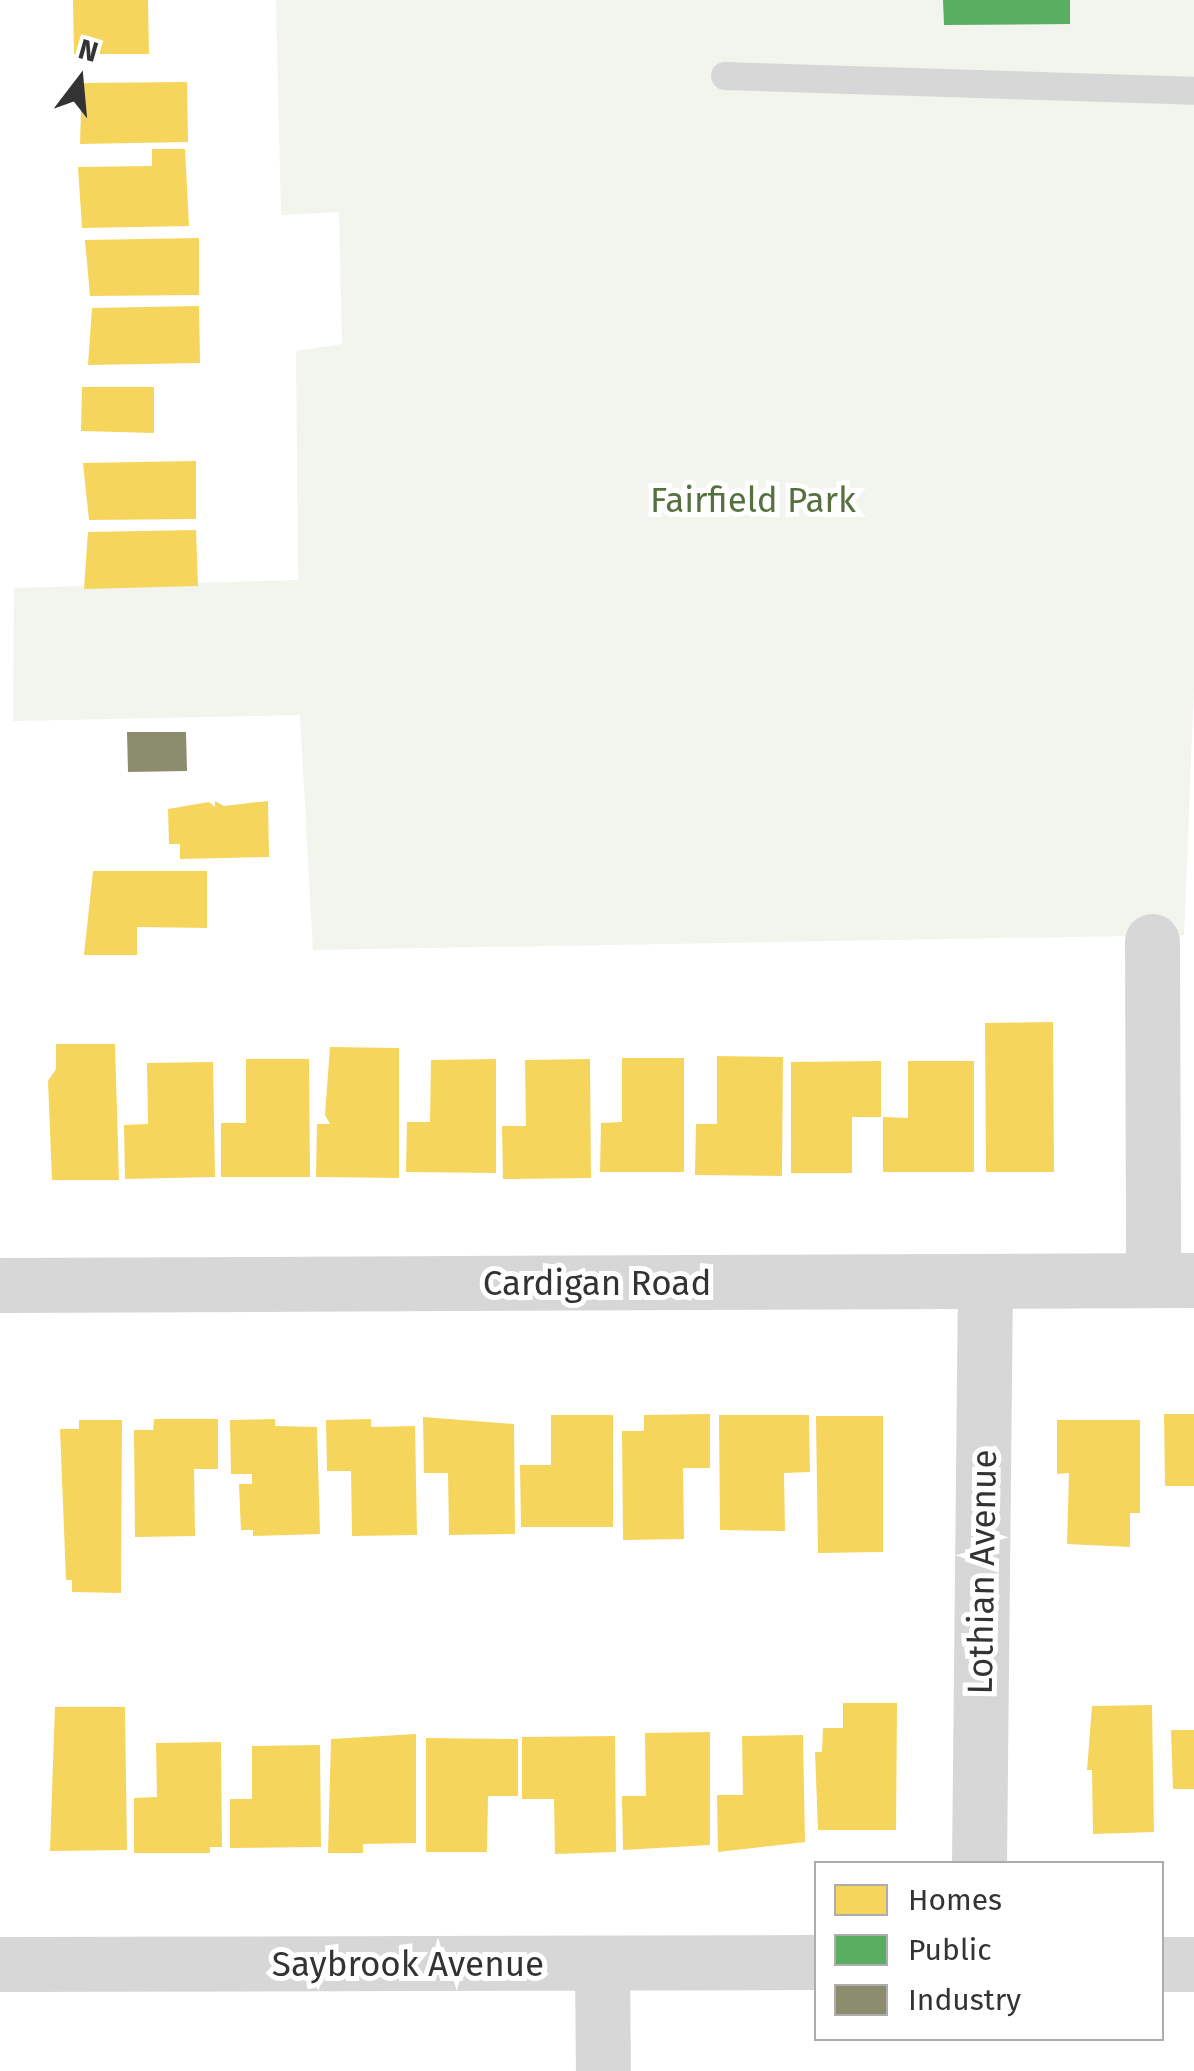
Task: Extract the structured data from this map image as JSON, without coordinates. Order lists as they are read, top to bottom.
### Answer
{
  "streets": {
    "street": ["Cardigan Road", "Lothian Avenue", "Saybrook Avenue"]
  },
  "crossings": [
    ["Cardigan Road", "Lothian Avenue"]
  ],
  "parks": ["Fairfield Park"],
  "legend": ["Homes", "Public", "Industry"],
  "north": "top"
}
